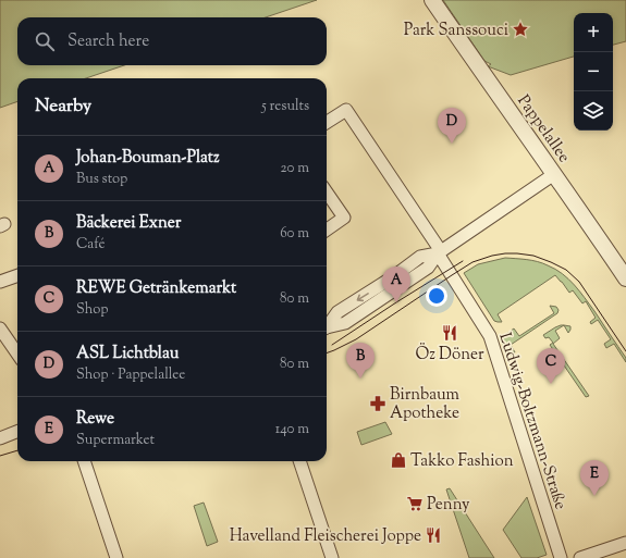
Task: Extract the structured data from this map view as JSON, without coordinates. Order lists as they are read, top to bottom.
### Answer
{
  "streets": {
    "street": ["Pappelallee", "Ludwig-Boltzmann-Straße"]
  },
  "places": {
    "place": ["Park Sanssouci"],
    "restaurant": ["Öz Döner", "Havelland Fleischerei Joppe"],
    "pharmacy": ["Birnbaum Apotheke"],
    "shop": ["Takko Fashion"],
    "supermarket": ["Penny"]
  },
  "page": {
    "map_buttons": ["+", "−"],
    "search": "Search here",
    "heading": ["Nearby", "5 results"],
    "pins": [
      "D",
      "A",
      "B",
      "C",
      "E"
    ],
    "list": [
      {
        "mark": "A",
        "name": "Johan-Bouman-Platz",
        "note": "Bus stop",
        "value": "20 m"
      },
      {
        "mark": "B",
        "name": "Bäckerei Exner",
        "note": "Café",
        "value": "60 m"
      },
      {
        "mark": "C",
        "name": "REWE Getränkemarkt",
        "note": "Shop",
        "value": "80 m"
      },
      {
        "mark": "D",
        "name": "ASL Lichtblau",
        "note": "Shop · Pappelallee",
        "value": "80 m"
      },
      {
        "mark": "E",
        "name": "Rewe",
        "note": "Supermarket",
        "value": "140 m"
      }
    ]
  }
}
